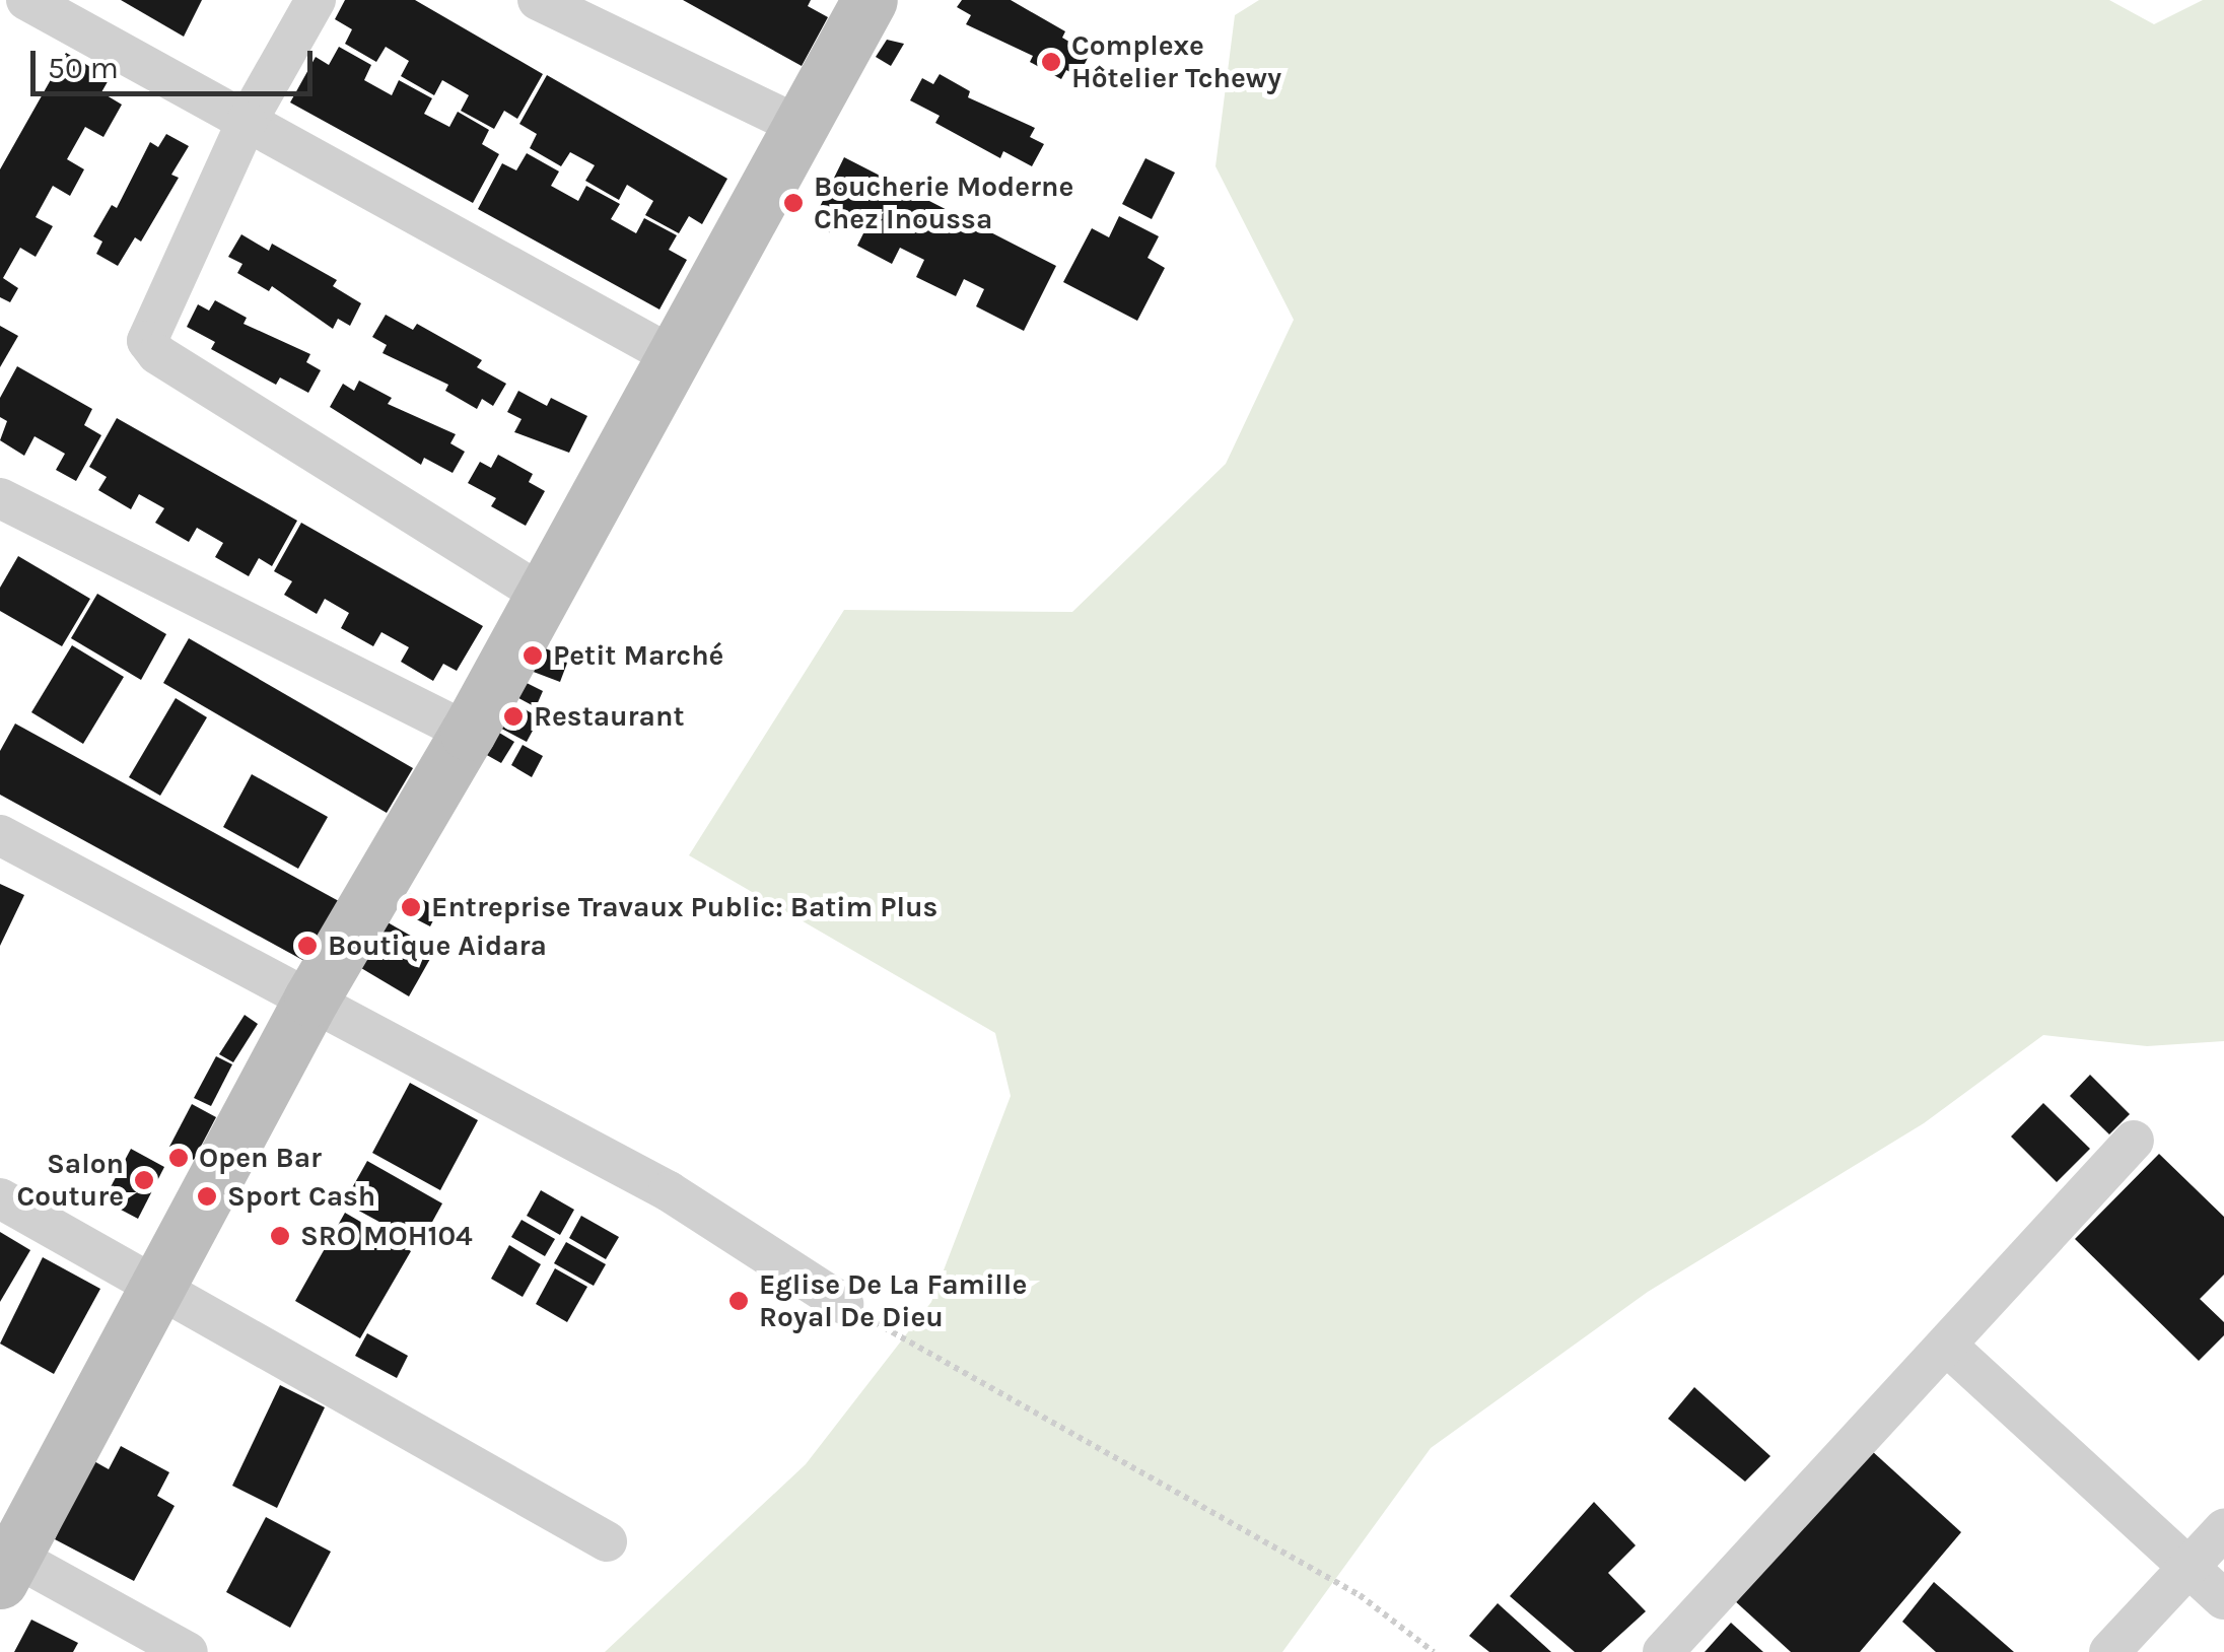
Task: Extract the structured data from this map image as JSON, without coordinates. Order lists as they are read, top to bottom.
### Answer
{
  "places": [
    "Complexe Hôtelier Tchewy",
    "Boucherie Moderne Chez Inoussa",
    "Petit Marché",
    "Restaurant",
    "Entreprise Travaux Public: Batim Plus",
    "Boutique Aidara",
    "Open Bar",
    "Salon Couture",
    "Sport Cash",
    "SRO MOH104",
    "Eglise De La Famille Royal De Dieu"
  ],
  "scale_bar": "50 m"
}
